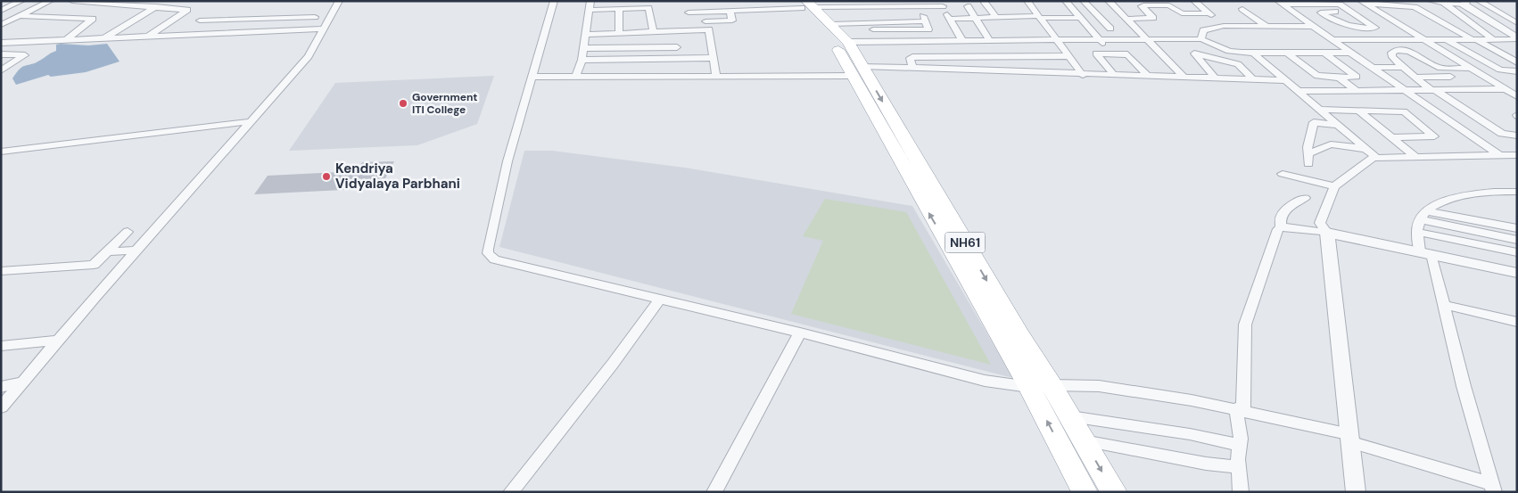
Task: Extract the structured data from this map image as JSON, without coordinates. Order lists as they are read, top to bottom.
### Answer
{
  "streets": {
    "highway": ["NH61"]
  },
  "places": ["Government ITI College", "Kendriya Vidyalaya Parbhani"]
}
